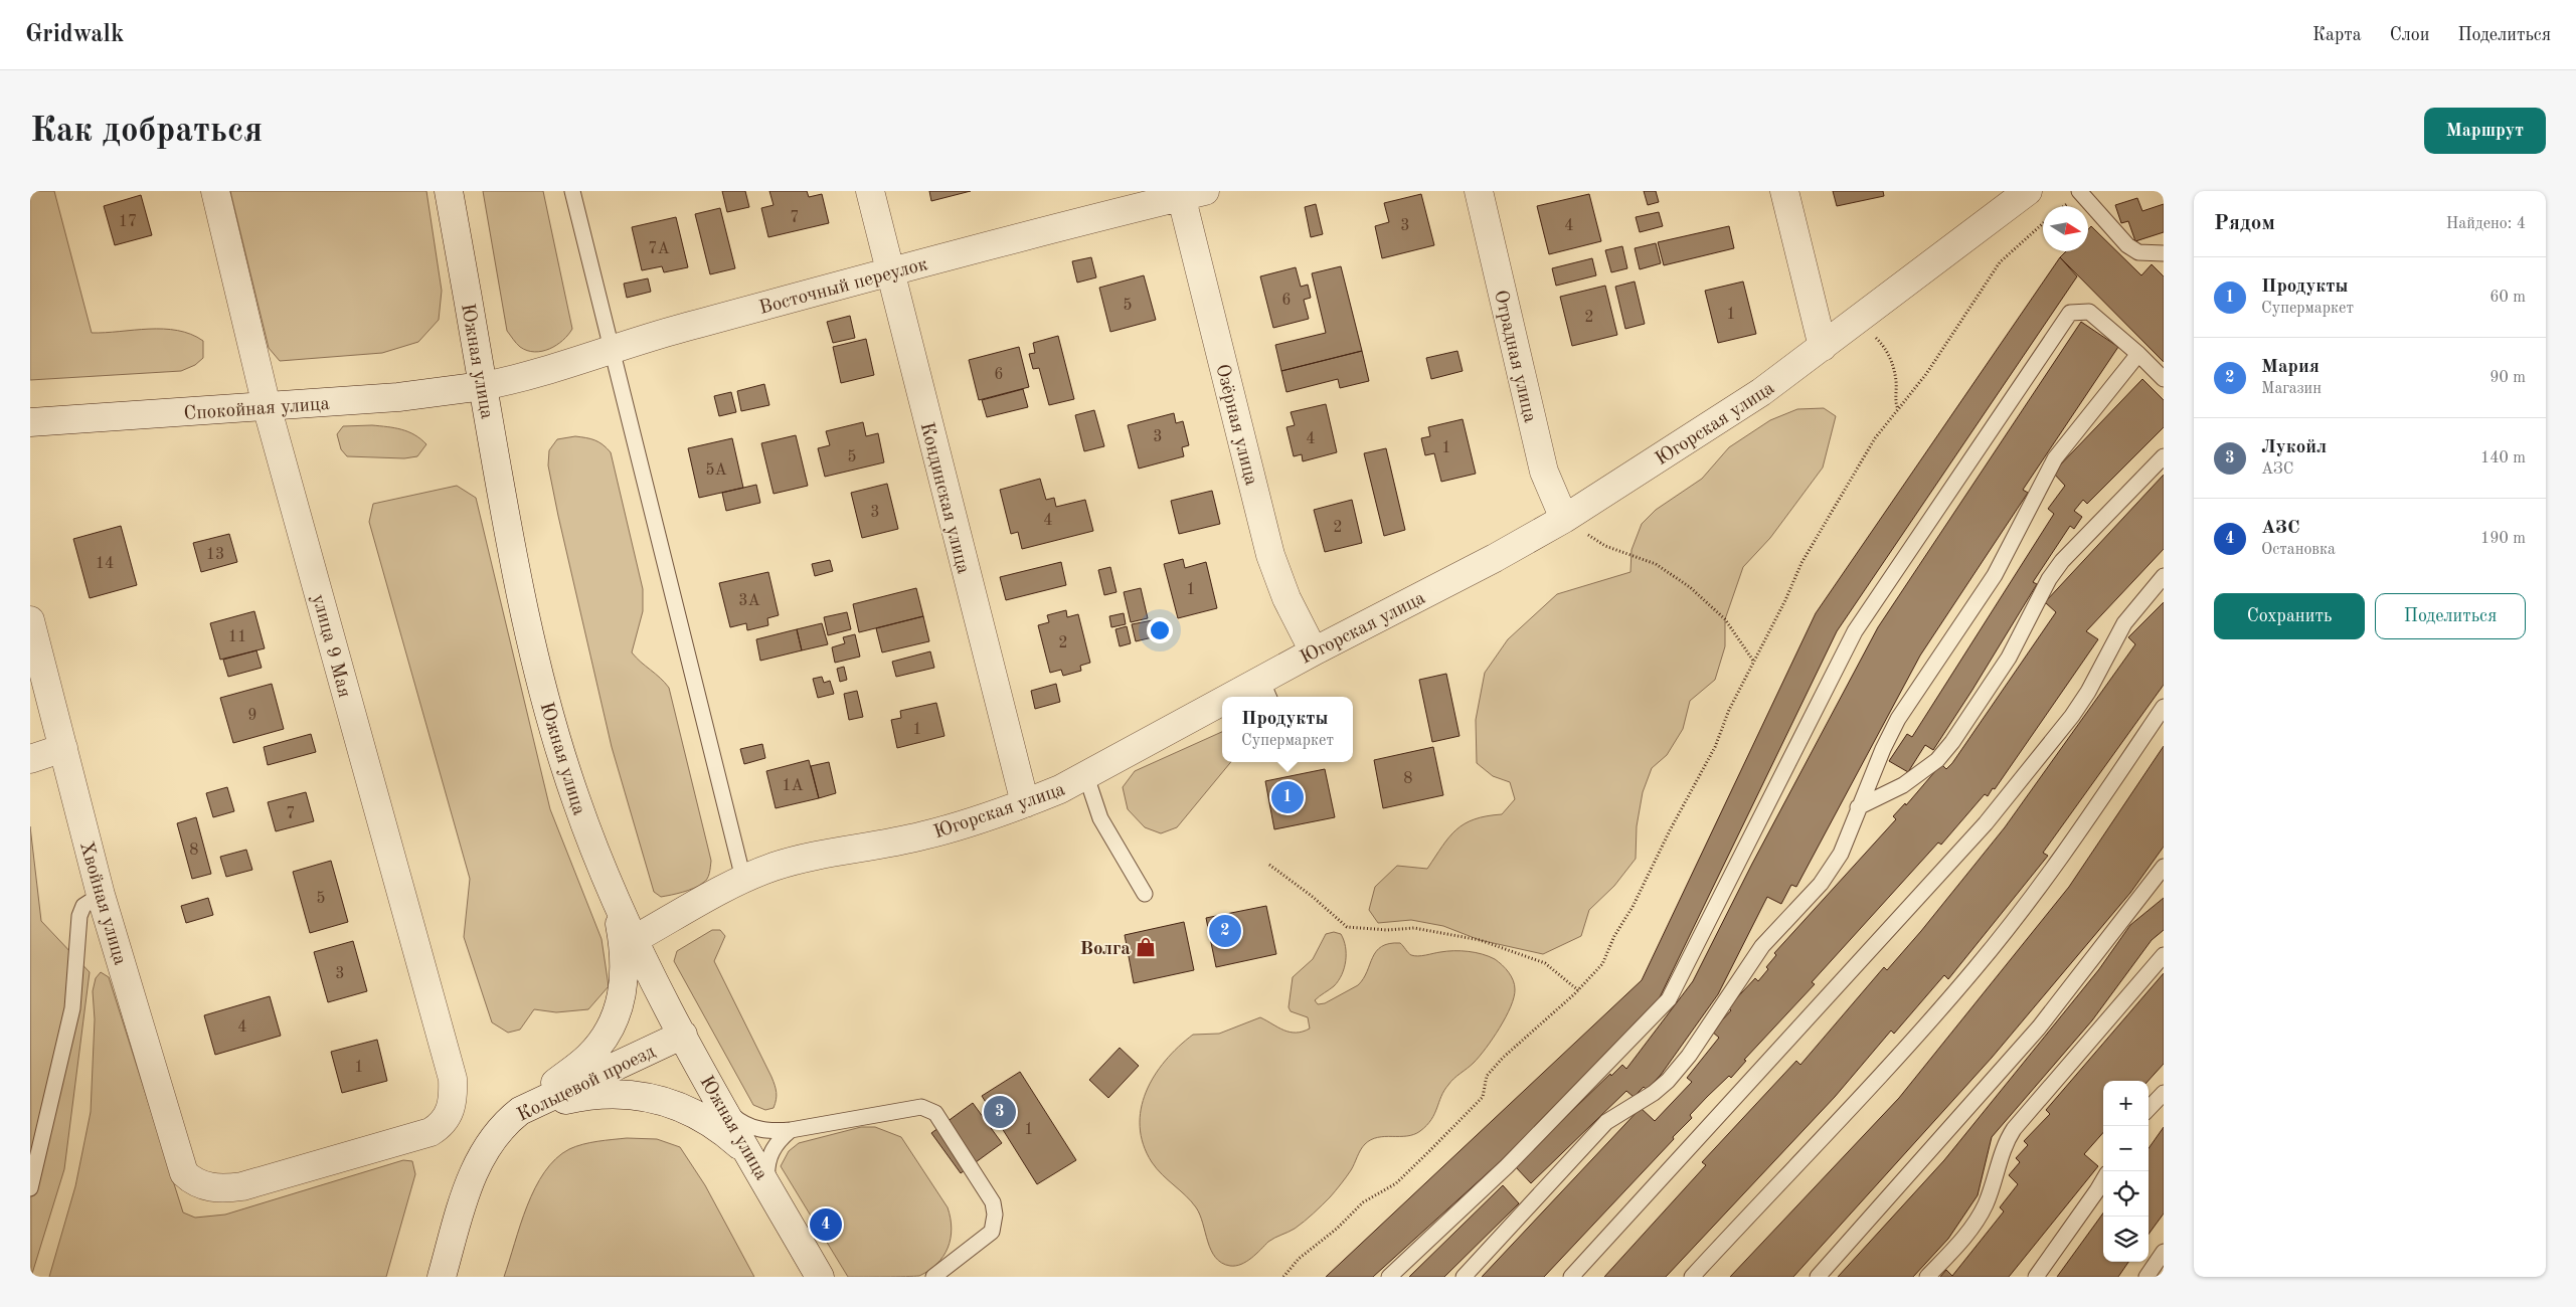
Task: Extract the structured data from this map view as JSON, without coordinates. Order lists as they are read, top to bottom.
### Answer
{
  "streets": {
    "street": [
      "Восточный переулок",
      "Отрадная улица",
      "Южная улица",
      "Спокойная улица",
      "Югорская улица",
      "Озёрная улица",
      "Кондинская улица",
      "улица 9 Мая",
      "Хвойная улица",
      "Кольцевой проезд"
    ]
  },
  "crossings": [
    ["Восточный переулок", "Южная улица"],
    ["Восточный переулок", "Спокойная улица"],
    ["Восточный переулок", "Озёрная улица"],
    ["Восточный переулок", "Кондинская улица"],
    ["Отрадная улица", "Югорская улица"],
    ["Южная улица", "Спокойная улица"],
    ["Южная улица", "Югорская улица"],
    ["Южная улица", "Кольцевой проезд"],
    ["Спокойная улица", "улица 9 Мая"],
    ["Югорская улица", "Озёрная улица"],
    ["Югорская улица", "Кондинская улица"],
    ["улица 9 Мая", "Хвойная улица"]
  ],
  "places": {
    "shop": ["Волга"]
  },
  "house_numbers": [
    "7",
    "17",
    "3",
    "4",
    "7А",
    "6",
    "5",
    "1",
    "2",
    "6",
    "3",
    "4",
    "1",
    "5",
    "5А",
    "3",
    "4",
    "2",
    "13",
    "14",
    "1",
    "3А",
    "11",
    "2",
    "9",
    "1",
    "8",
    "1А",
    "7",
    "8",
    "5",
    "3",
    "4",
    "1",
    "1"
  ],
  "north": "right",
  "page": {
    "header": "Gridwalk",
    "nav": ["Карта", "Слои", "Поделиться"],
    "buttons": [
      "Маршрут",
      ["Сохранить", "Поделиться"]
    ],
    "title": "Как добраться",
    "heading": ["Рядом", "Найдено: 4"],
    "list": [
      {
        "mark": "1",
        "name": "Продукты",
        "note": "Супермаркет",
        "value": "60 m"
      },
      {
        "mark": "2",
        "name": "Мария",
        "note": "Магазин",
        "value": "90 m"
      },
      {
        "mark": "3",
        "name": "Лукойл",
        "note": "АЗС",
        "value": "140 m"
      },
      {
        "mark": "4",
        "name": "АЗС",
        "note": "Остановка",
        "value": "190 m"
      }
    ],
    "popup": ["Продукты", "Супермаркет"],
    "pins": [
      "1",
      "2",
      "3",
      "4"
    ],
    "map_buttons": ["+", "−"]
  }
}
